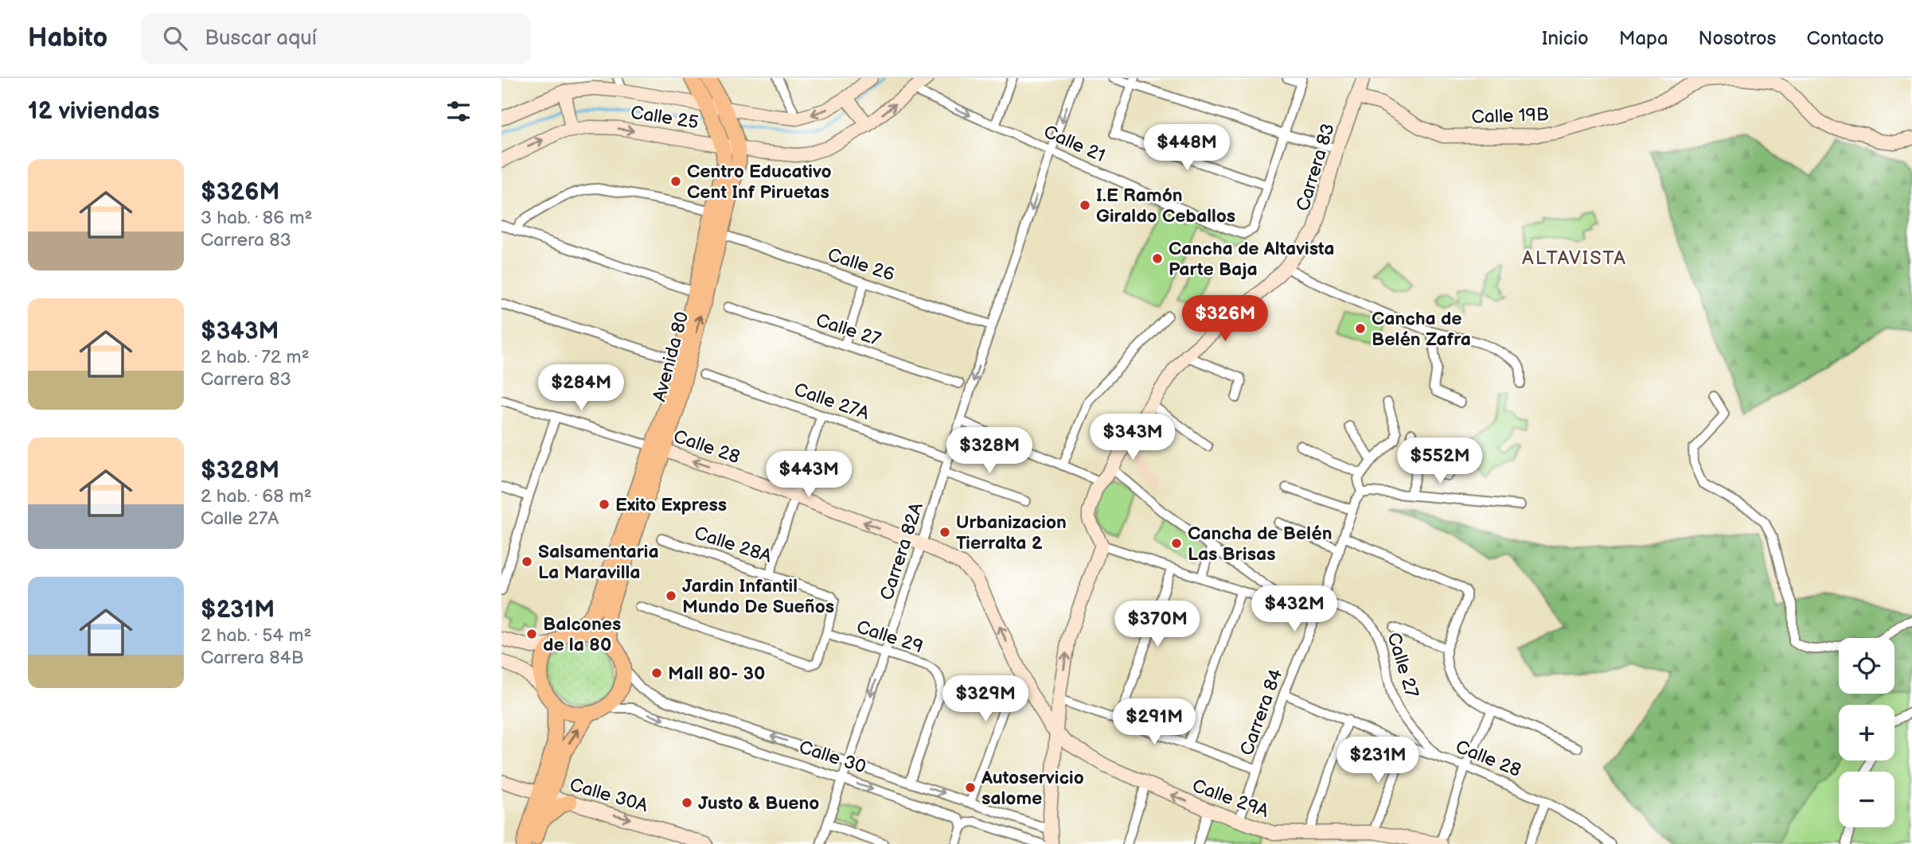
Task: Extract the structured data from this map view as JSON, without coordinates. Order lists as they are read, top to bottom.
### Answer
{
  "streets": {
    "main road": ["Avenida 80"],
    "street": [
      "Calle 19B",
      "Calle 25",
      "Calle 21",
      "Carrera 83",
      "Calle 26",
      "Calle 27",
      "Calle 27A",
      "Calle 28",
      "Calle 28A",
      "Carrera 82A",
      "Calle 29",
      "Carrera 84",
      "Calle 30",
      "Calle 30A",
      "Calle 29A"
    ]
  },
  "crossings": [
    ["Calle 19B", "Carrera 83"],
    ["Calle 25", "Calle 21"],
    ["Calle 25", "Avenida 80"],
    ["Calle 21", "Carrera 82A"],
    ["Calle 26", "Avenida 80"],
    ["Calle 26", "Carrera 82A"],
    ["Calle 27", "Calle 28"],
    ["Calle 27", "Carrera 84"],
    ["Avenida 80", "Calle 28"],
    ["Avenida 80", "Calle 30"],
    ["Calle 27A", "Carrera 82A"],
    ["Calle 28", "Carrera 82A"],
    ["Calle 28", "Carrera 84"],
    ["Calle 28", "Calle 29A"],
    ["Calle 28A", "Calle 29"],
    ["Carrera 82A", "Calle 29"],
    ["Carrera 82A", "Calle 30"],
    ["Calle 29", "Calle 30"],
    ["Carrera 84", "Calle 29A"]
  ],
  "one_way": ["Calle 28", "Carrera 82A", "Calle 30A"],
  "districts": ["ALTAVISTA"],
  "places": [
    "Centro Educativo Cent Inf Piruetas",
    "I.E Ramón Giraldo Ceballos",
    "Cancha de Altavista Parte Baja",
    "Cancha de Belén Zafra",
    "Exito Express",
    "Urbanizacion Tierralta 2",
    "Cancha de Belén Las Brisas",
    "Salsamentaria La Maravilla",
    "Jardin Infantil Mundo De Sueños",
    "Balcones de la 80",
    "Mall 80- 30",
    "Autoservicio salome",
    "Justo & Bueno"
  ],
  "page": {
    "header": "Habito",
    "search": "Buscar aquí",
    "nav": [
      "Inicio",
      "Mapa",
      "Nosotros",
      "Contacto"
    ],
    "heading": "12 viviendas",
    "price": [
      "$448M",
      "$326M",
      "$284M",
      "$343M",
      "$328M",
      "$552M",
      "$443M",
      "$432M",
      "$370M",
      "$329M",
      "$291M",
      "$231M"
    ],
    "list": [
      {
        "name": "$326M",
        "note": "3 hab. · 86 m² · Carrera 83"
      },
      {
        "name": "$343M",
        "note": "2 hab. · 72 m² · Carrera 83"
      },
      {
        "name": "$328M",
        "note": "2 hab. · 68 m² · Calle 27A"
      },
      {
        "name": "$231M",
        "note": "2 hab. · 54 m² · Carrera 84B"
      }
    ],
    "map_buttons": ["+", "−"]
  }
}
